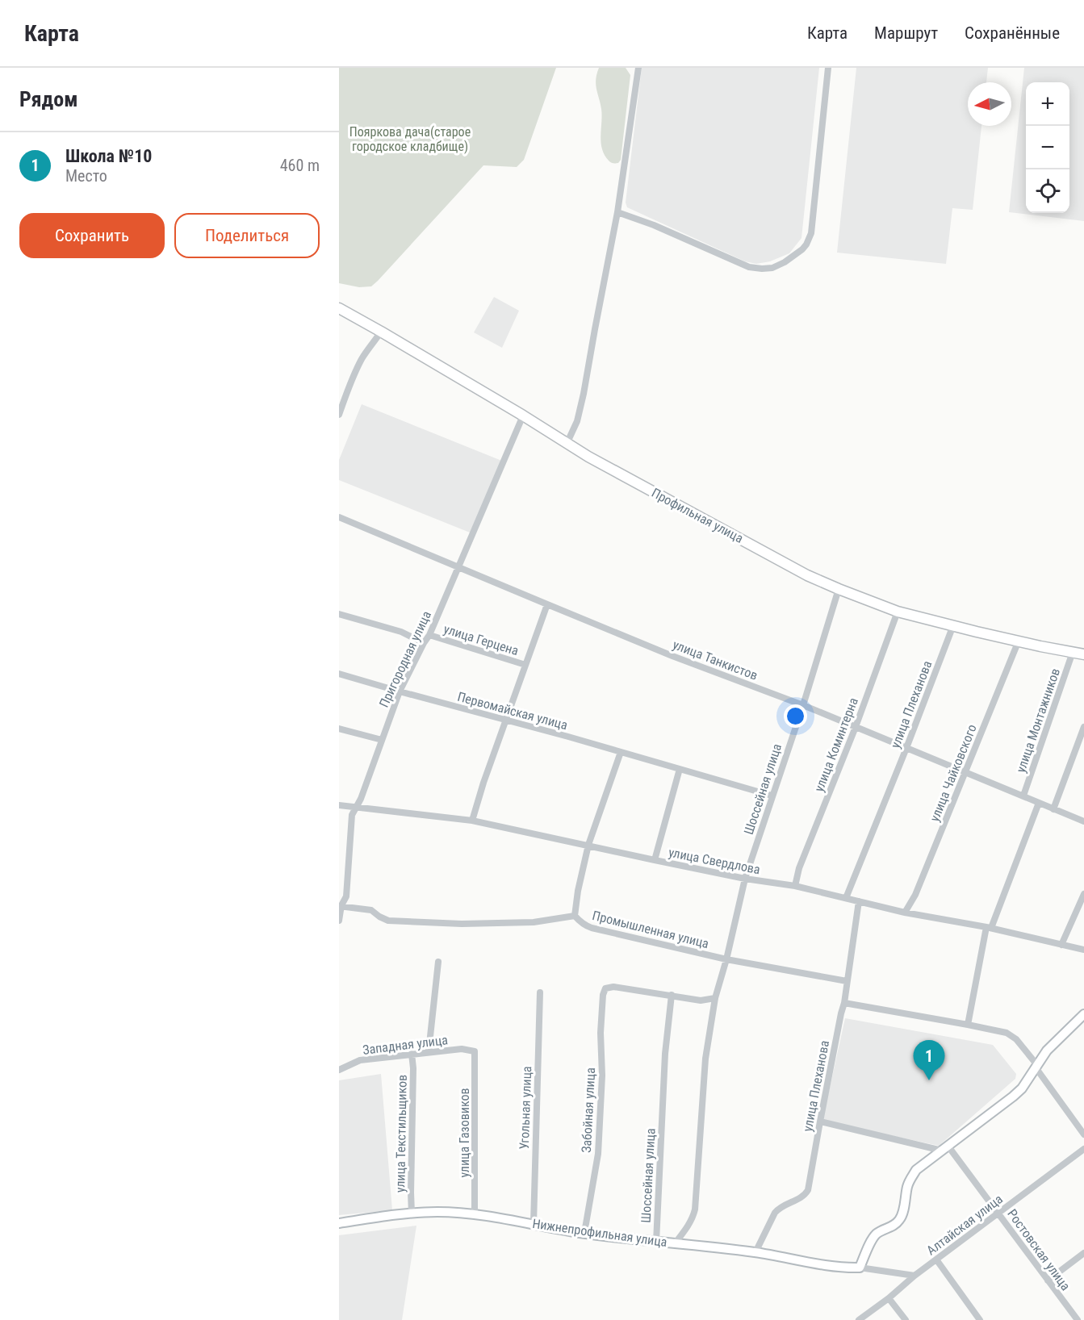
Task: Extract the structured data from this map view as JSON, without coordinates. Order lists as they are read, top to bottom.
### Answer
{
  "streets": {
    "main road": ["Профильная улица"],
    "street": [
      "улица Герцена",
      "Пригородная улица",
      "улица Танкистов",
      "улица Плеханова",
      "Первомайская улица",
      "улица Монтажников",
      "улица Коминтерна",
      "улица Чайковского",
      "Шоссейная улица",
      "улица Свердлова",
      "Промышленная улица",
      "Западная улица",
      "Угольная улица",
      "Забойная улица",
      "улица Газовиков",
      "улица Текстильщиков",
      "Алтайская улица",
      "Нижнепрофильная улица",
      "Ростовская улица"
    ]
  },
  "crossings": [
    ["Профильная улица", "Пригородная улица"],
    ["Профильная улица", "улица Плеханова"],
    ["Профильная улица", "улица Монтажников"],
    ["Профильная улица", "улица Коминтерна"],
    ["Профильная улица", "улица Чайковского"],
    ["Профильная улица", "Шоссейная улица"],
    ["улица Герцена", "Пригородная улица"],
    ["Пригородная улица", "улица Танкистов"],
    ["Пригородная улица", "Первомайская улица"],
    ["Пригородная улица", "улица Свердлова"],
    ["Пригородная улица", "Промышленная улица"],
    ["улица Танкистов", "улица Плеханова"],
    ["улица Танкистов", "улица Монтажников"],
    ["улица Танкистов", "улица Коминтерна"],
    ["улица Танкистов", "улица Чайковского"],
    ["улица Танкистов", "Шоссейная улица"],
    ["улица Плеханова", "улица Свердлова"],
    ["улица Плеханова", "Промышленная улица"],
    ["улица Плеханова", "Нижнепрофильная улица"],
    ["Первомайская улица", "Шоссейная улица"],
    ["улица Коминтерна", "улица Свердлова"],
    ["улица Чайковского", "улица Свердлова"],
    ["Шоссейная улица", "улица Свердлова"],
    ["Шоссейная улица", "Промышленная улица"],
    ["Шоссейная улица", "Забойная улица"],
    ["Шоссейная улица", "Нижнепрофильная улица"],
    ["Западная улица", "улица Газовиков"],
    ["Западная улица", "улица Текстильщиков"],
    ["Угольная улица", "Нижнепрофильная улица"],
    ["Забойная улица", "Нижнепрофильная улица"],
    ["улица Газовиков", "Нижнепрофильная улица"],
    ["улица Текстильщиков", "Нижнепрофильная улица"],
    ["Алтайская улица", "Нижнепрофильная улица"],
    ["Алтайская улица", "Ростовская улица"]
  ],
  "parks": ["Пояркова дача(старое городское кладбище)"],
  "north": "left",
  "page": {
    "header": "Карта",
    "nav": ["Карта", "Маршрут", "Сохранённые"],
    "heading": "Рядом",
    "map_buttons": ["+", "−"],
    "list": [
      {
        "mark": "1",
        "name": "Школа №10",
        "note": "Место",
        "value": "460 m"
      }
    ],
    "buttons": ["Сохранить", "Поделиться"],
    "pins": "1"
  }
}
